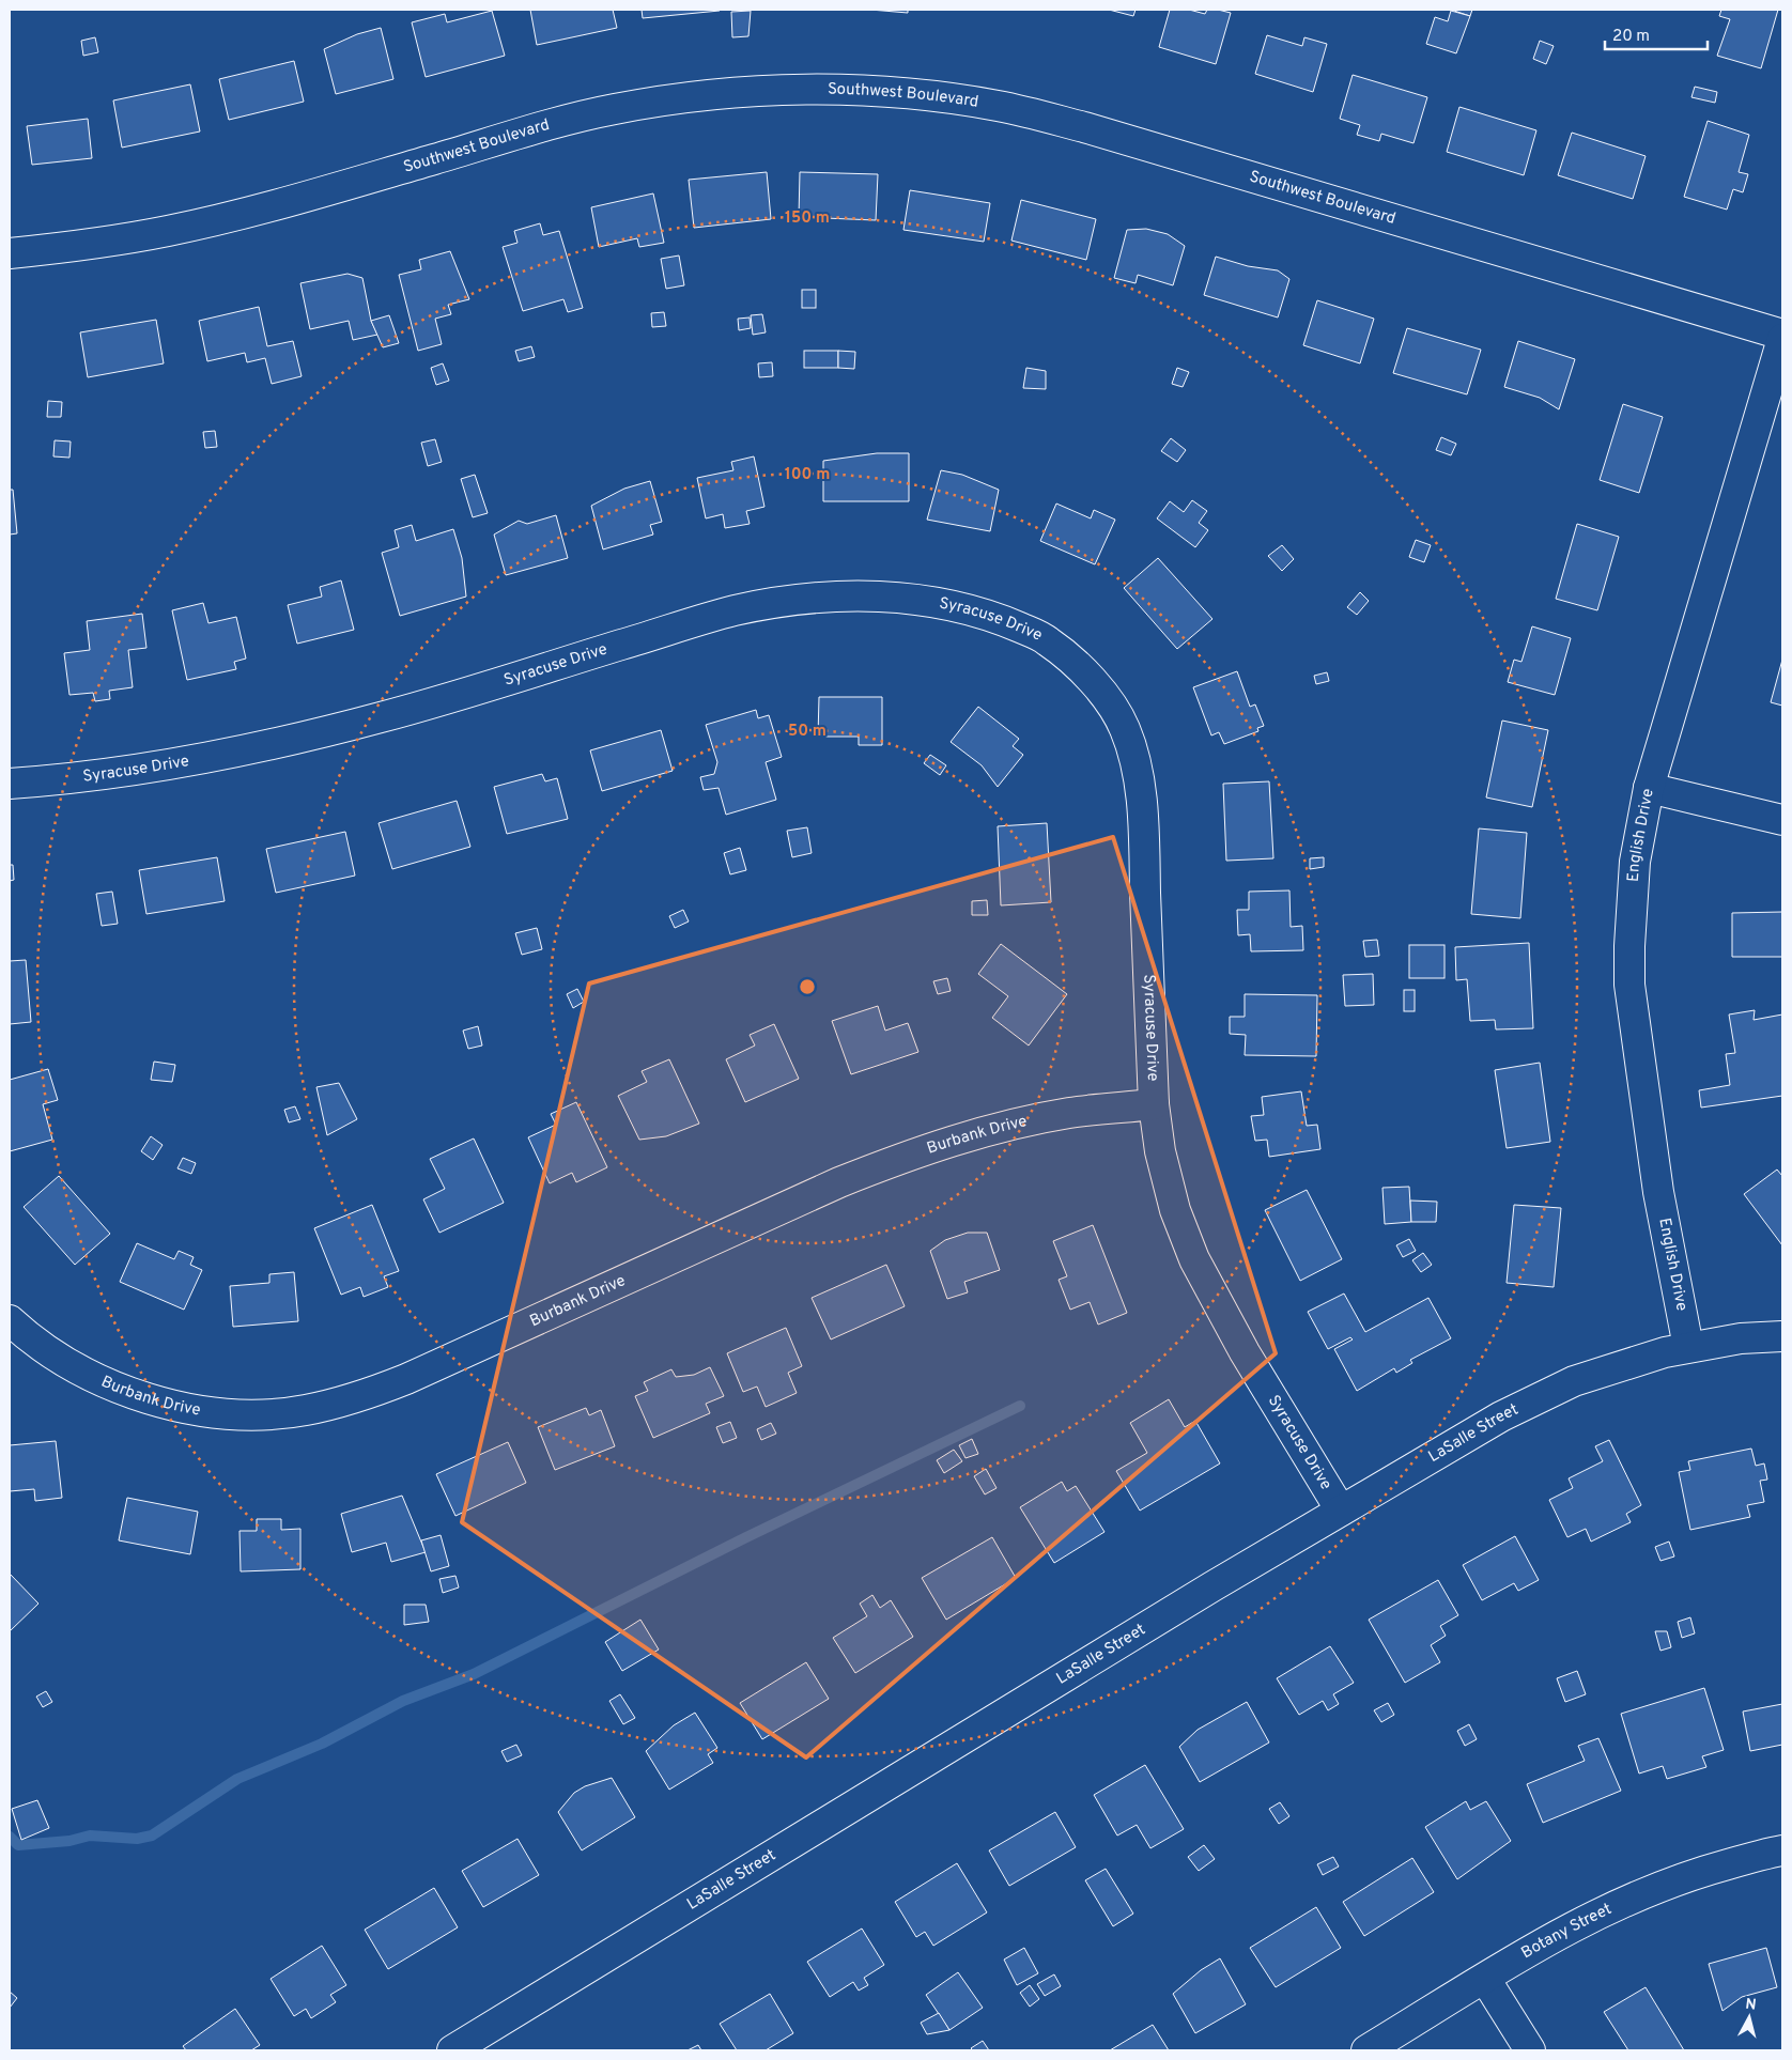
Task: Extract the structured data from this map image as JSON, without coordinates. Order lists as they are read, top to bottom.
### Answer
{
  "streets": {
    "street": [
      "Southwest Boulevard",
      "Syracuse Drive",
      "English Drive",
      "Burbank Drive",
      "LaSalle Street",
      "Botany Street"
    ]
  },
  "crossings": [
    ["Syracuse Drive", "Burbank Drive"],
    ["Syracuse Drive", "LaSalle Street"],
    ["English Drive", "LaSalle Street"]
  ],
  "scale_bar": "20 m",
  "north": "top",
  "rings": ["150 m", "100 m", "50 m"]
}
